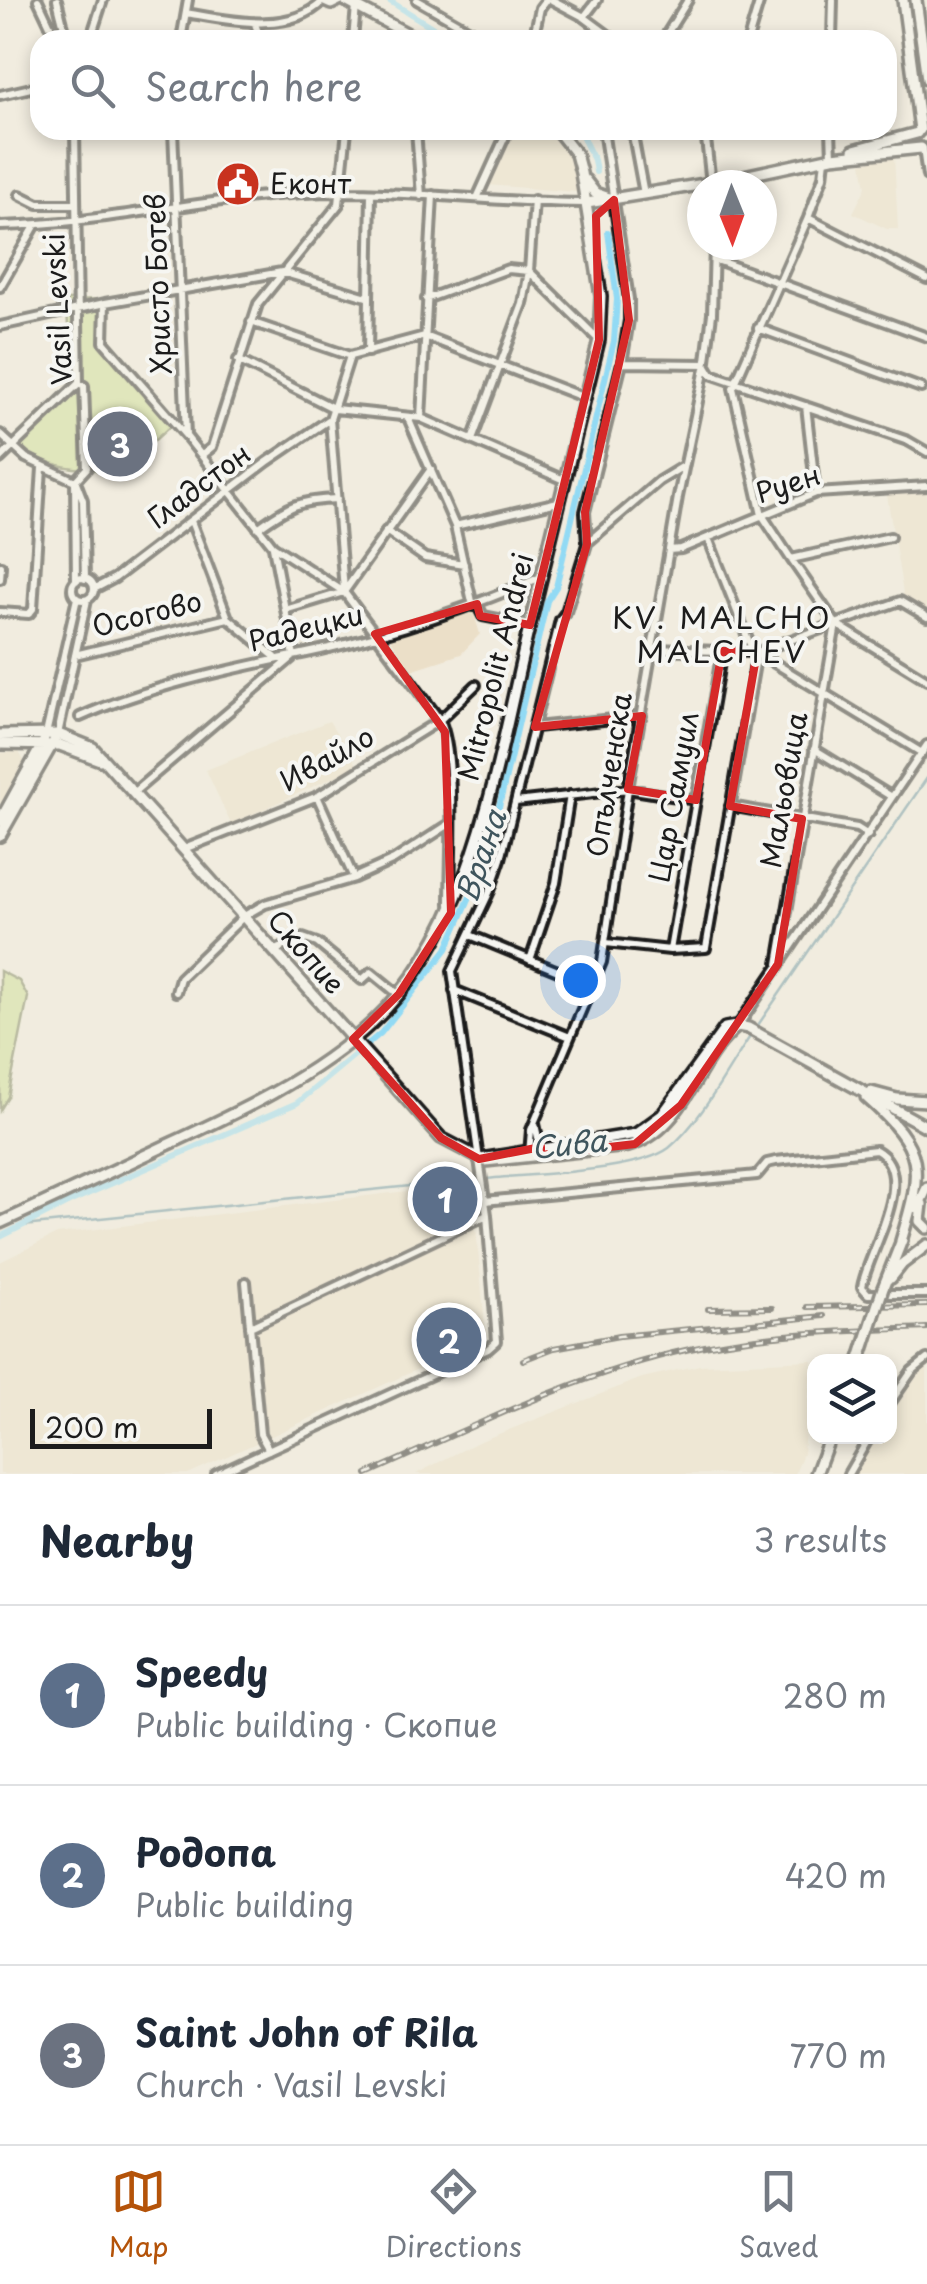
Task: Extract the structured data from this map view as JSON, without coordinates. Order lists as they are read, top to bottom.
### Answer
{
  "streets": {
    "street": [
      "Христо Ботев",
      "Vasil Levski",
      "Руен",
      "Гладстон",
      "Осогово",
      "Радецки",
      "Mitropolit Andrei",
      "Ивайло",
      "Опълченска",
      "Мальовица",
      "Цар Самуил",
      "Скопие"
    ]
  },
  "crossings": [
    ["Vasil Levski", "Гладстон"],
    ["Руен", "Опълченска"],
    ["Осогово", "Радецки"],
    ["Радецки", "Mitropolit Andrei"],
    ["Mitropolit Andrei", "Скопие"],
    ["Ивайло", "Скопие"]
  ],
  "districts": ["KV. MALCHO MALCHEV"],
  "water": ["Врана", "Сива"],
  "places": {
    "public building": ["Еконт"]
  },
  "scale_bar": "200 m",
  "north": "bottom",
  "page": {
    "search": "Search here",
    "pins": ["3", "1", "2"],
    "scale": "200 m",
    "heading": ["Nearby", "3 results"],
    "list": [
      {
        "mark": "1",
        "name": "Speedy",
        "note": "Public building · Скопие",
        "value": "280 m"
      },
      {
        "mark": "2",
        "name": "Родопа",
        "note": "Public building",
        "value": "420 m"
      },
      {
        "mark": "3",
        "name": "Saint John of Rila",
        "note": "Church · Vasil Levski",
        "value": "770 m"
      }
    ],
    "nav": ["Map", "Directions", "Saved"]
  }
}
